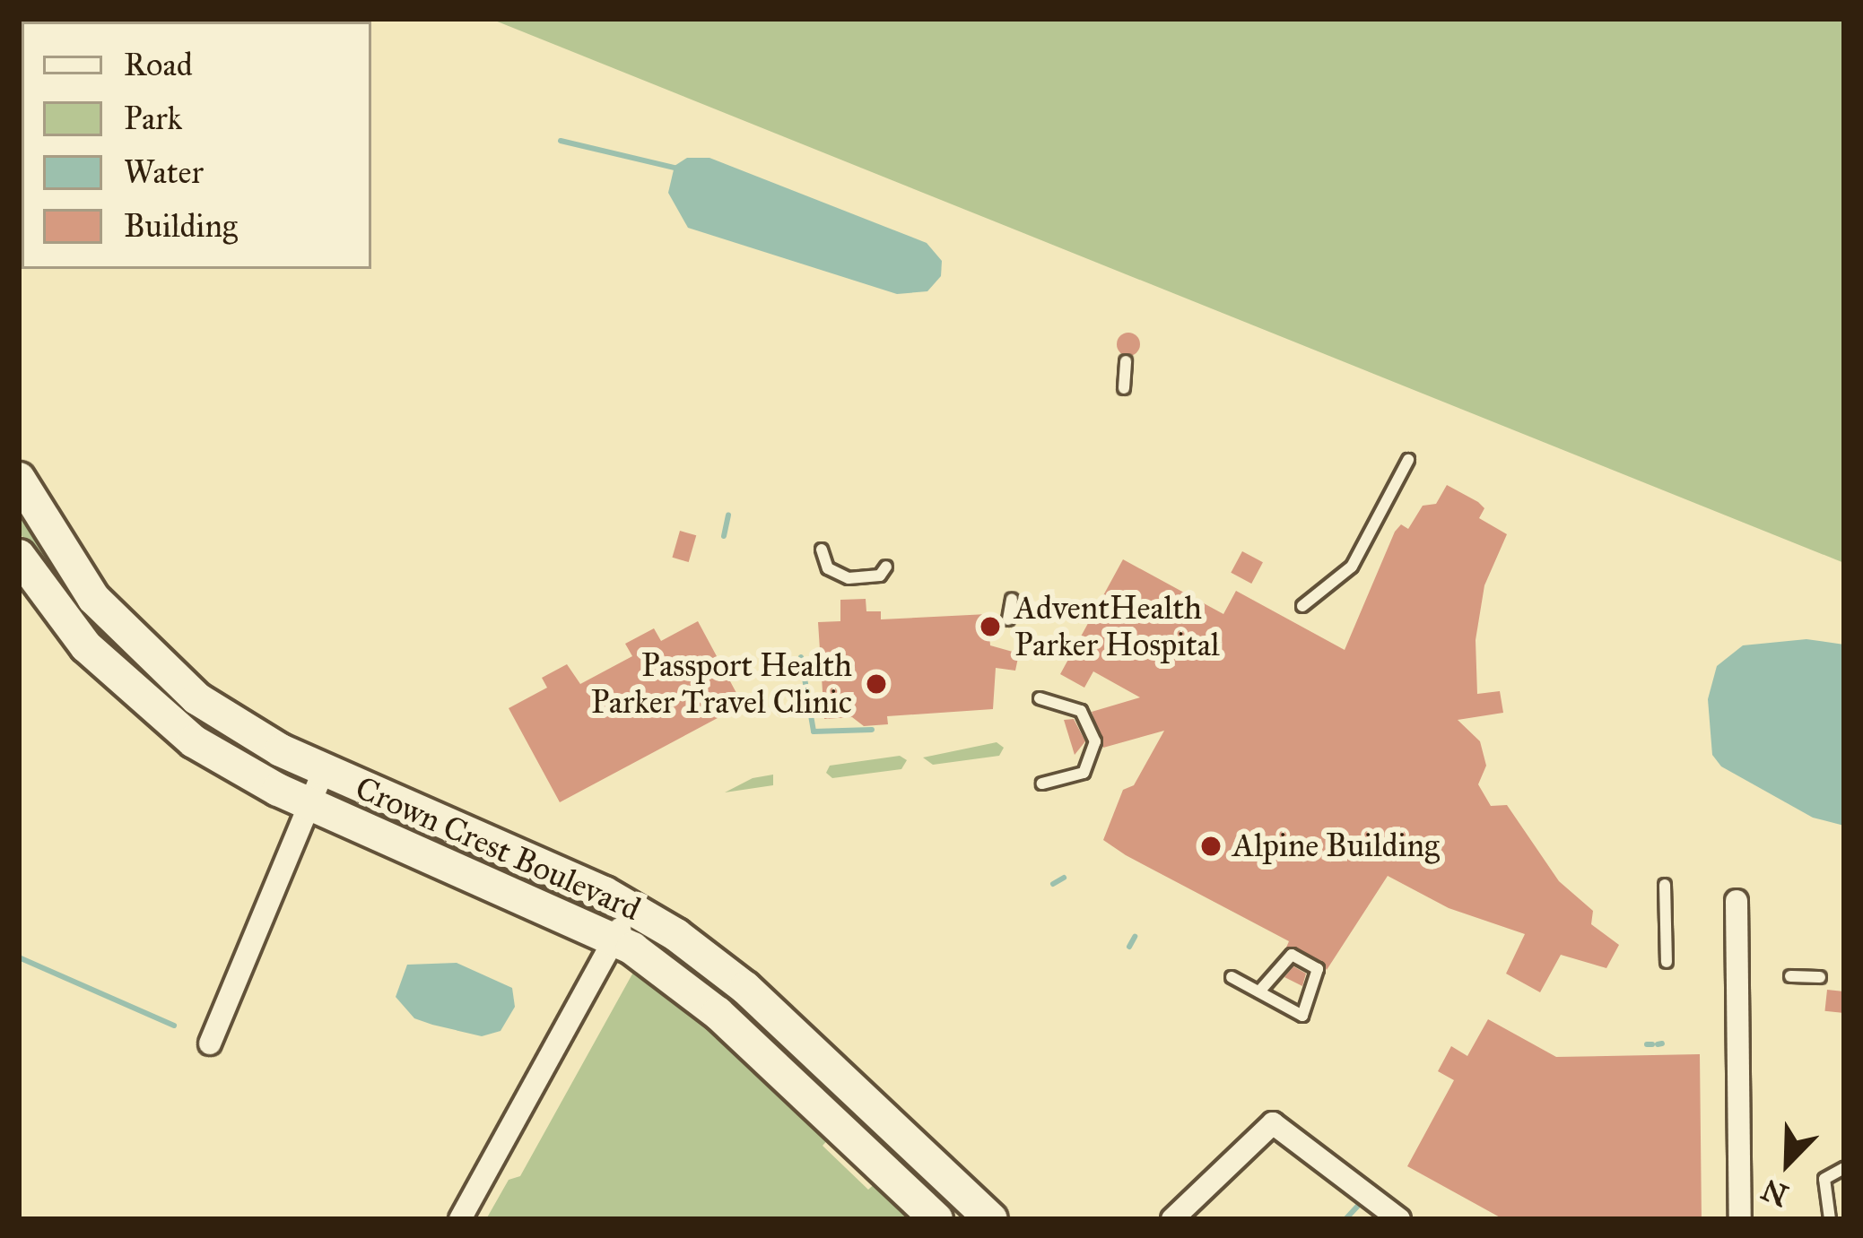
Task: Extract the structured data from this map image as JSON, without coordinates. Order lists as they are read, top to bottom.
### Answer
{
  "streets": {
    "main road": ["Crown Crest Boulevard"]
  },
  "places": ["AdventHealth Parker Hospital", "Passport Health Parker Travel Clinic", "Alpine Building"],
  "legend": [
    "Road",
    "Park",
    "Water",
    "Building"
  ],
  "north": "bottom left"
}
